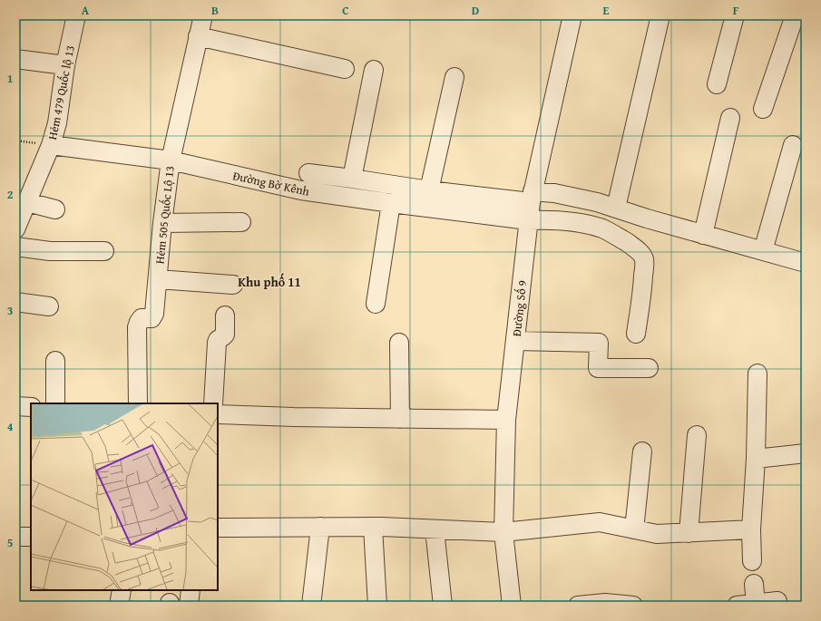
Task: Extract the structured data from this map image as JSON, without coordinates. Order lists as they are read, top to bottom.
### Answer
{
  "streets": {
    "street": [
      "Hẻm 479 Quốc lộ 13",
      "Đường Bờ Kênh",
      "Hẻm 505 Quốc Lộ 13",
      "Đường Số 9"
    ]
  },
  "crossings": [
    ["Hẻm 479 Quốc lộ 13", "Đường Bờ Kênh"],
    ["Đường Bờ Kênh", "Hẻm 505 Quốc Lộ 13"],
    ["Đường Bờ Kênh", "Đường Số 9"]
  ],
  "districts": ["Khu phố 11"],
  "grid": {
    "columns": [
      "A",
      "B",
      "C",
      "D",
      "E",
      "F"
    ],
    "rows": [
      "1",
      "2",
      "3",
      "4",
      "5"
    ]
  }
}
